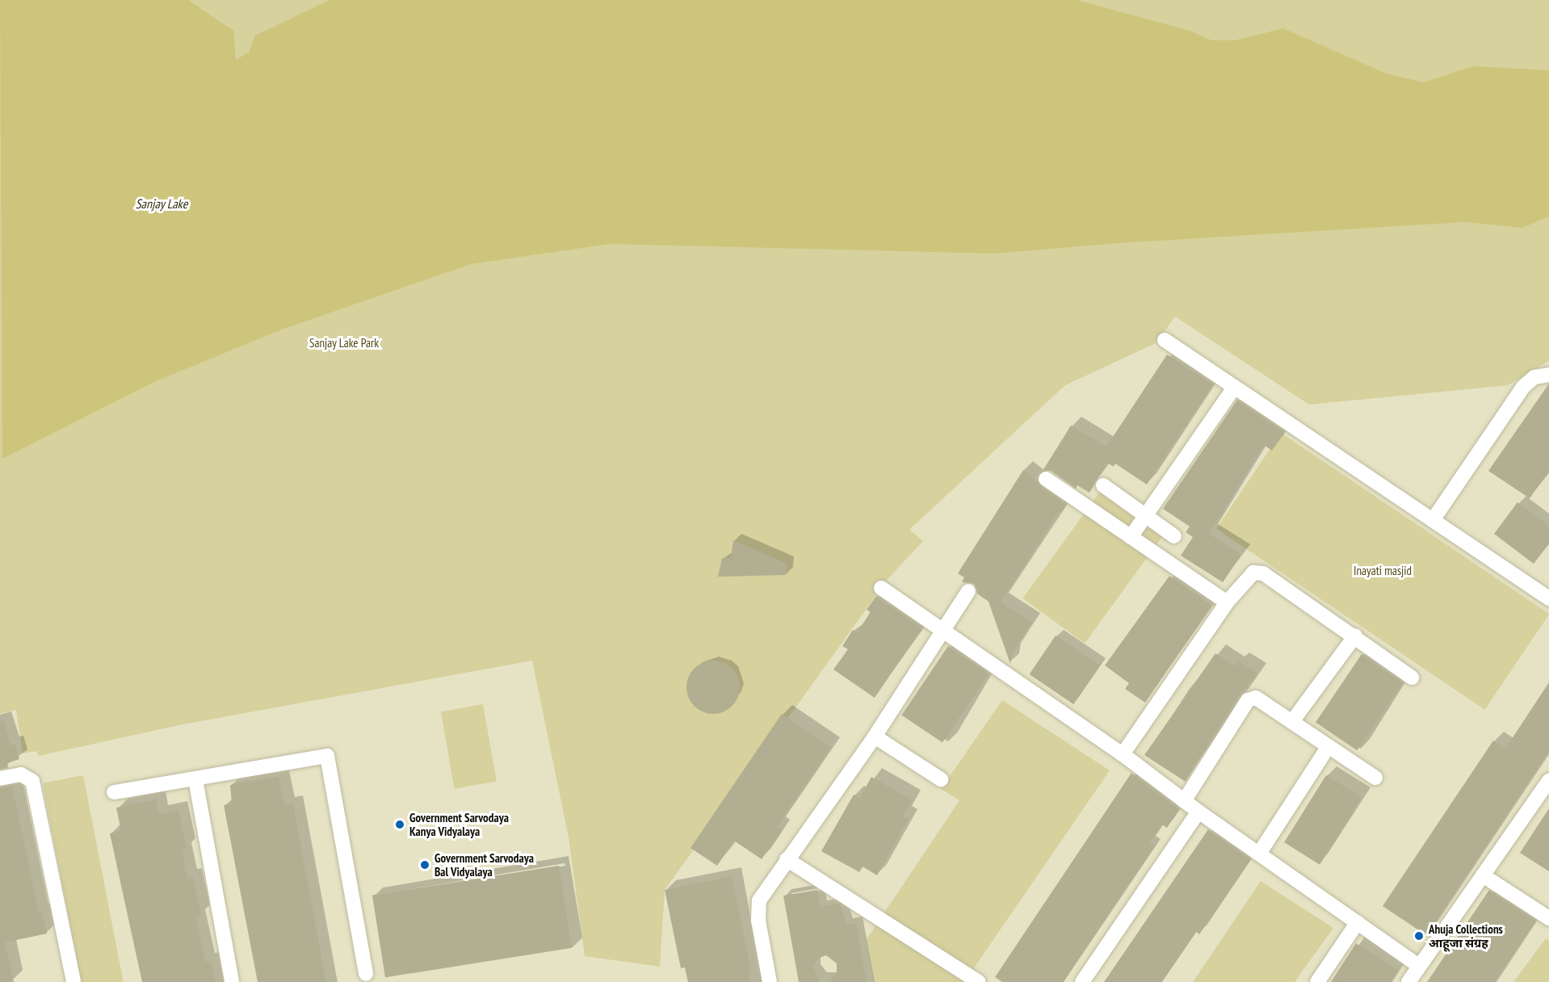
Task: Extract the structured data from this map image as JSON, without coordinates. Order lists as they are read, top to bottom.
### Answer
{
  "water": ["Sanjay Lake"],
  "parks": ["Sanjay Lake Park", "Inayati masjid"],
  "places": ["Government Sarvodaya Kanya Vidyalaya", "Government Sarvodaya Bal Vidyalaya", "Ahuja Collections आहूजा संग्रह"]
}
